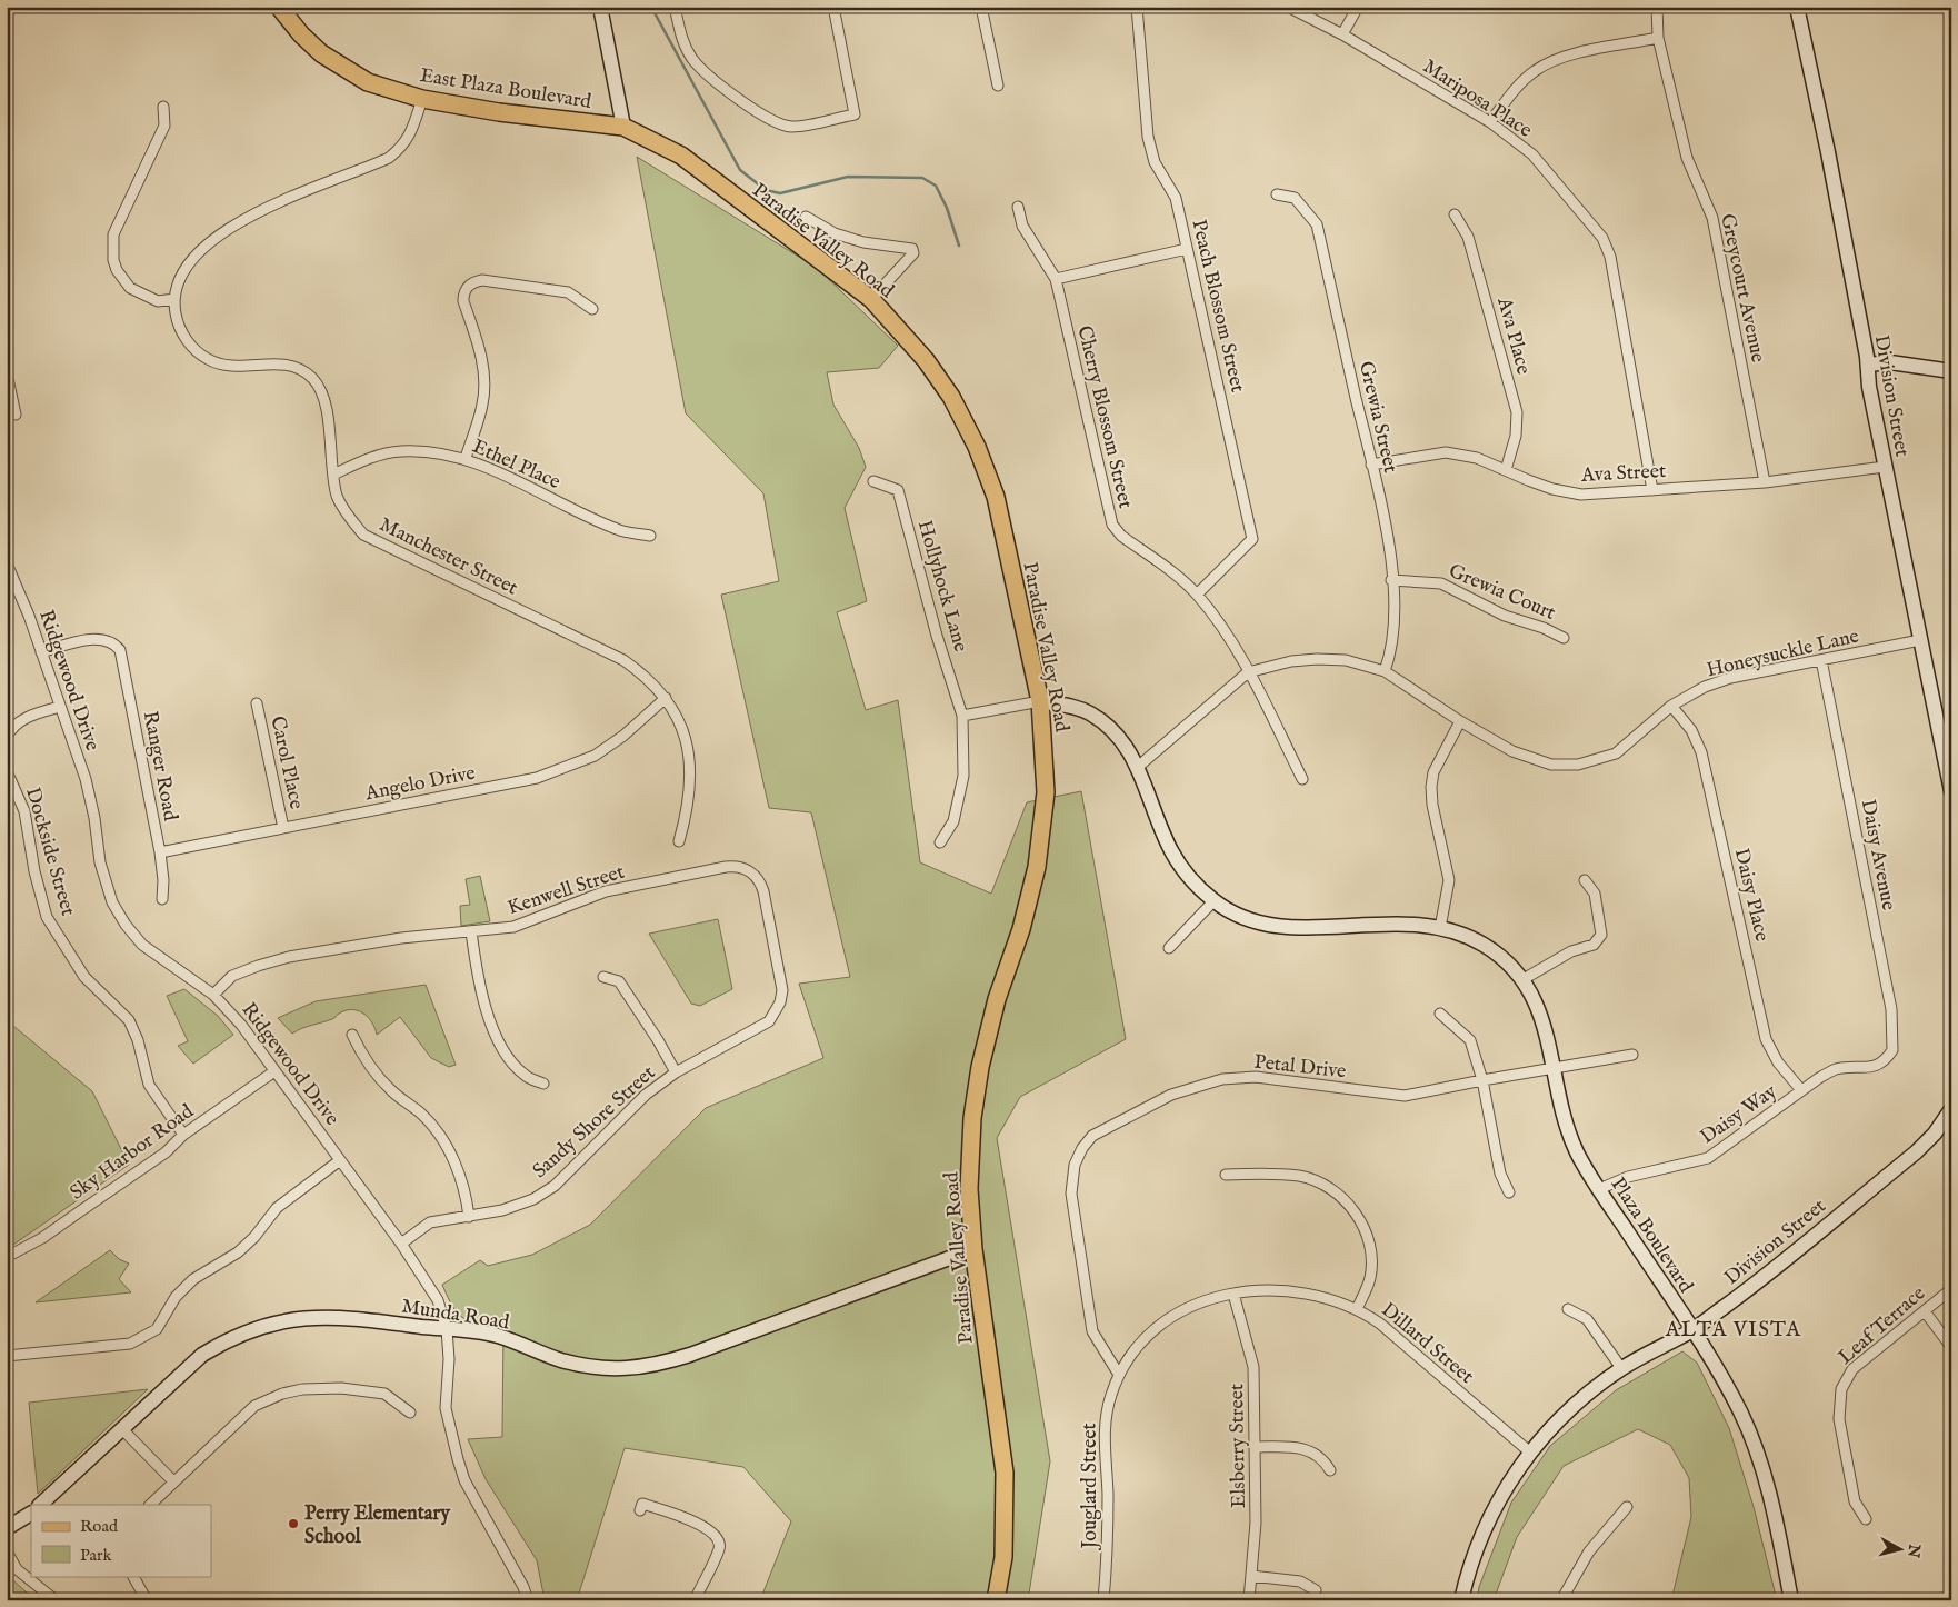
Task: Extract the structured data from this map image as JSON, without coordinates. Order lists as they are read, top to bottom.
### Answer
{
  "streets": {
    "main road": [
      "East Plaza Boulevard",
      "Paradise Valley Road",
      "Division Street",
      "Plaza Boulevard",
      "Munda Road"
    ],
    "street": [
      "Mariposa Place",
      "Greycourt Avenue",
      "Peach Blossom Street",
      "Ava Place",
      "Cherry Blossom Street",
      "Grewia Street",
      "Ethel Place",
      "Ava Street",
      "Manchester Street",
      "Hollyhock Lane",
      "Grewia Court",
      "Honeysuckle Lane",
      "Ridgewood Drive",
      "Carol Place",
      "Ranger Road",
      "Angelo Drive",
      "Dockside Street",
      "Daisy Avenue",
      "Kenwell Street",
      "Daisy Place",
      "Petal Drive",
      "Daisy Way",
      "Sandy Shore Street",
      "Sky Harbor Road",
      "Leaf Terrace",
      "Dillard Street",
      "Elsberry Street",
      "Jouglard Street"
    ]
  },
  "crossings": [
    ["East Plaza Boulevard", "Paradise Valley Road"],
    ["East Plaza Boulevard", "Manchester Street"],
    ["Mariposa Place", "Ava Street"],
    ["Paradise Valley Road", "Munda Road"],
    ["Greycourt Avenue", "Ava Street"],
    ["Peach Blossom Street", "Cherry Blossom Street"],
    ["Ava Place", "Ava Street"],
    ["Division Street", "Ava Street"],
    ["Division Street", "Honeysuckle Lane"],
    ["Division Street", "Plaza Boulevard"],
    ["Division Street", "Dillard Street"],
    ["Cherry Blossom Street", "Honeysuckle Lane"],
    ["Grewia Street", "Ava Street"],
    ["Grewia Street", "Grewia Court"],
    ["Grewia Street", "Honeysuckle Lane"],
    ["Ethel Place", "Manchester Street"],
    ["Manchester Street", "Angelo Drive"],
    ["Honeysuckle Lane", "Daisy Avenue"],
    ["Honeysuckle Lane", "Daisy Place"],
    ["Ridgewood Drive", "Ranger Road"],
    ["Ridgewood Drive", "Kenwell Street"],
    ["Ridgewood Drive", "Sandy Shore Street"],
    ["Ridgewood Drive", "Sky Harbor Road"],
    ["Ridgewood Drive", "Munda Road"],
    ["Carol Place", "Angelo Drive"],
    ["Ranger Road", "Angelo Drive"],
    ["Dockside Street", "Sky Harbor Road"],
    ["Daisy Avenue", "Daisy Way"],
    ["Kenwell Street", "Sandy Shore Street"],
    ["Daisy Place", "Daisy Way"],
    ["Petal Drive", "Plaza Boulevard"],
    ["Petal Drive", "Dillard Street"],
    ["Petal Drive", "Jouglard Street"],
    ["Daisy Way", "Plaza Boulevard"],
    ["Dillard Street", "Elsberry Street"],
    ["Dillard Street", "Jouglard Street"]
  ],
  "districts": ["ALTA VISTA"],
  "places": ["Perry Elementary School"],
  "legend": ["Road", "Park"],
  "north": "right"
}
